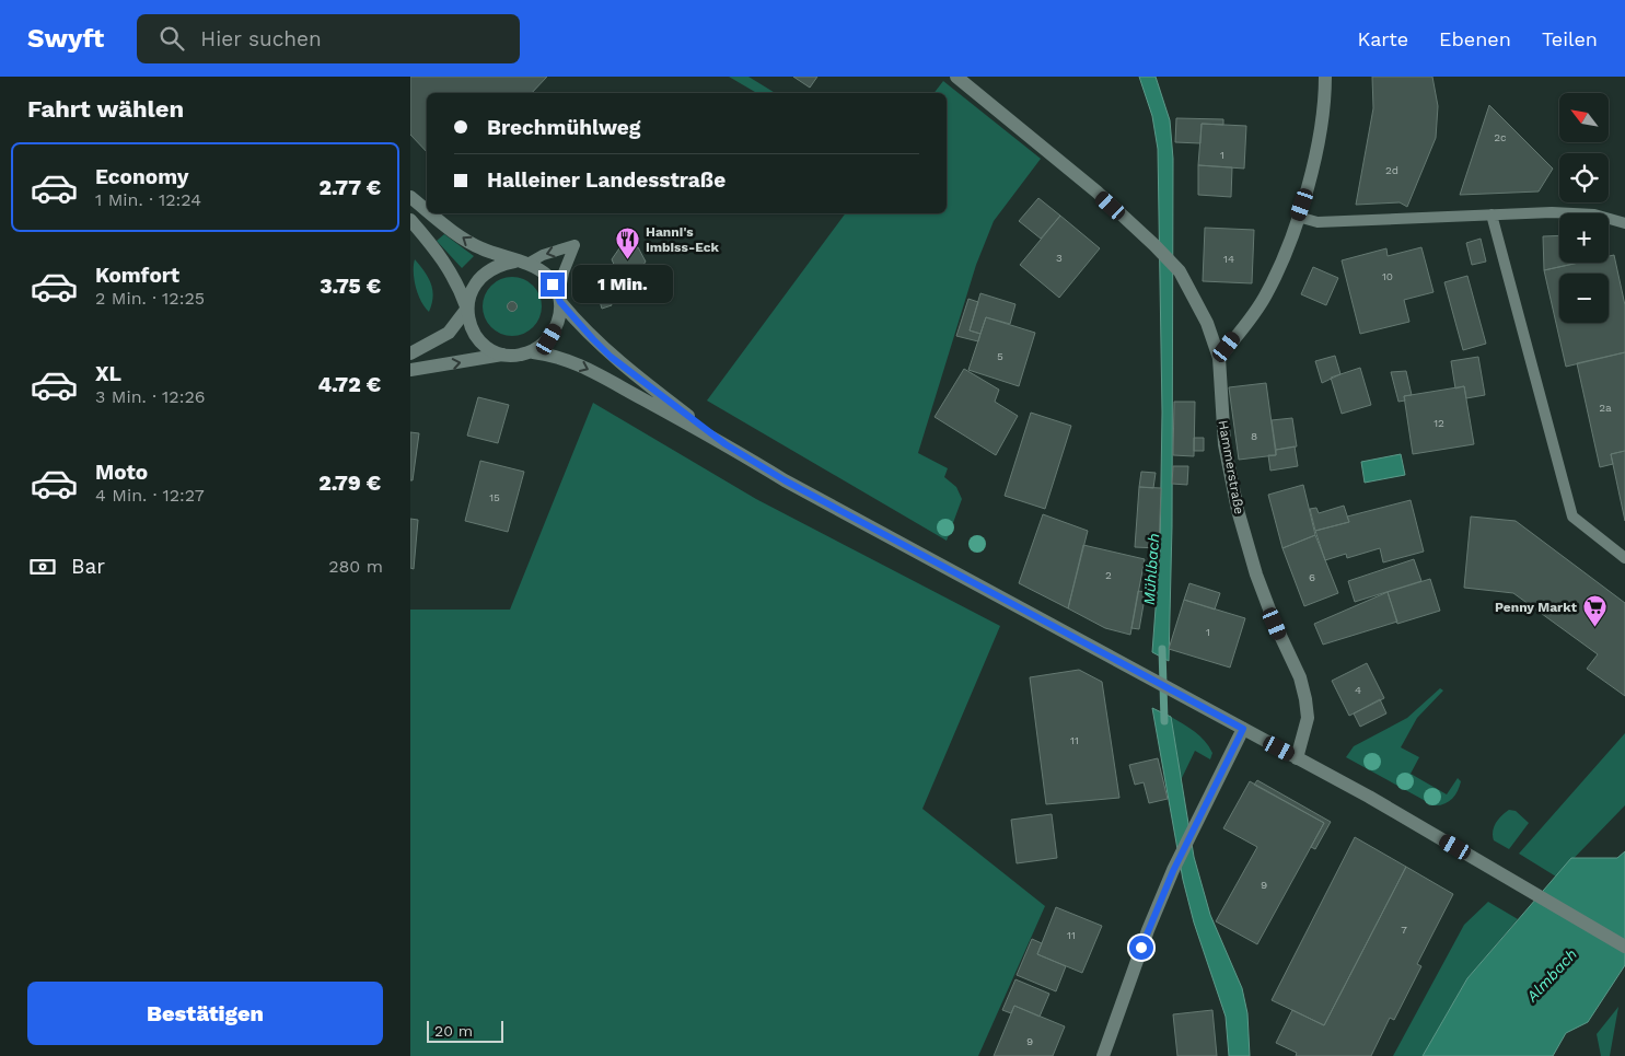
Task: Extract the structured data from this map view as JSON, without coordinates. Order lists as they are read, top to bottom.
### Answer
{
  "streets": {
    "main road": ["Hammerstraße"]
  },
  "water": ["Mühlbach", "Almbach"],
  "places": {
    "restaurant": ["Hanni's Imbiss-Eck"],
    "supermarket": ["Penny Markt"]
  },
  "house_numbers": [
    "2c",
    "1",
    "2d",
    "3",
    "14",
    "10",
    "5",
    "2a",
    "12",
    "8",
    "15",
    "2",
    "6",
    "1",
    "4",
    "11",
    "9",
    "7",
    "11",
    "9"
  ],
  "scale_bar": "20 m",
  "north": "top left",
  "page": {
    "header": "Swyft",
    "search": "Hier suchen",
    "nav": ["Karte", "Ebenen", "Teilen"],
    "heading": "Fahrt wählen",
    "map_buttons": ["+", "−"],
    "banner": ["Brechmühlweg", "Halleiner Landesstraße"],
    "list": [
      {
        "name": "Economy",
        "note": "1 Min. · 12:24",
        "value": "2.77 €"
      },
      {
        "name": "Komfort",
        "note": "2 Min. · 12:25",
        "value": "3.75 €"
      },
      {
        "name": "XL",
        "note": "3 Min. · 12:26",
        "value": "4.72 €"
      },
      {
        "name": "Moto",
        "note": "4 Min. · 12:27",
        "value": "2.79 €"
      }
    ],
    "bubble": "1 Min.",
    "pay": ["Bar", "280 m"],
    "buttons": "Bestätigen",
    "scale": "20 m"
  }
}
